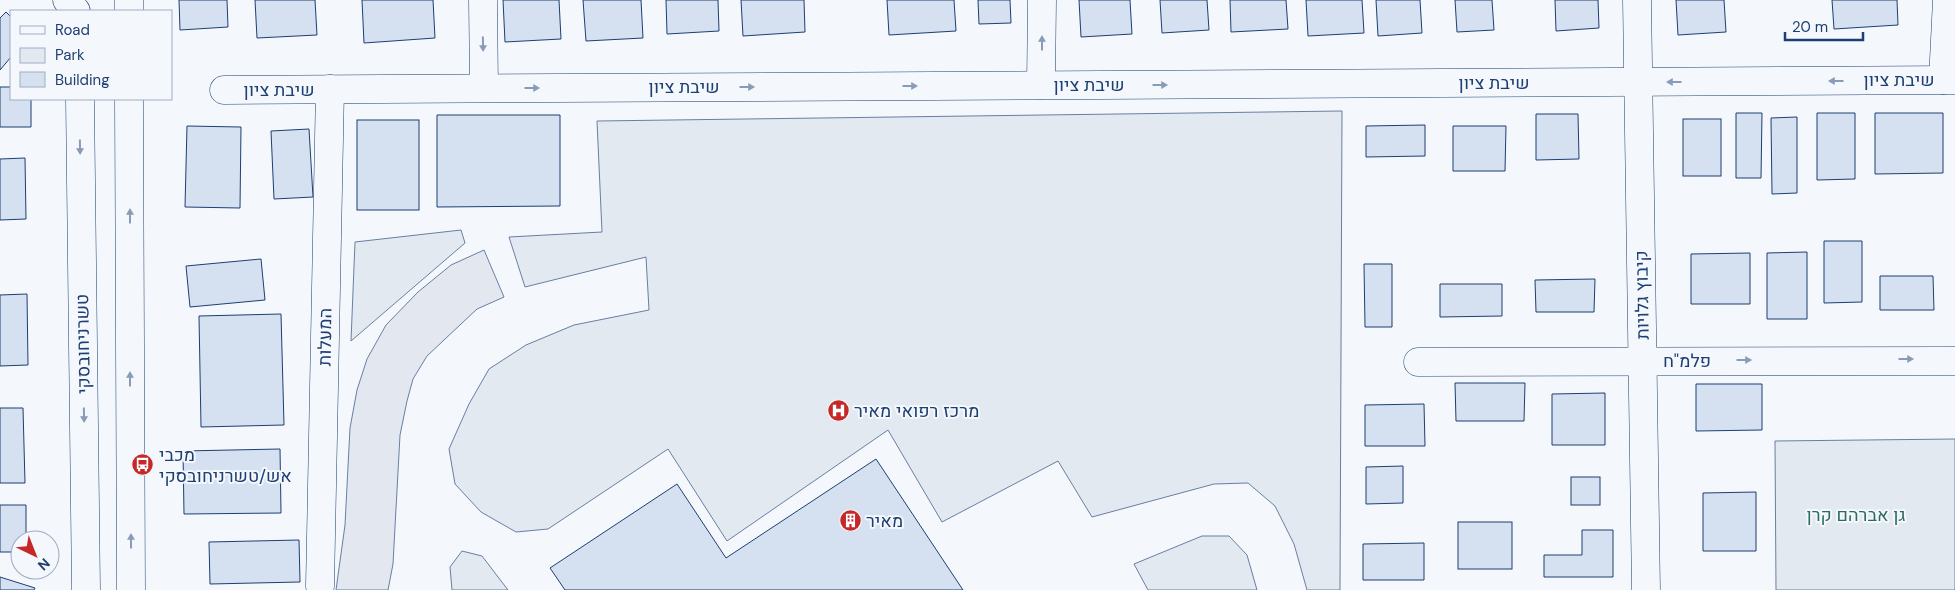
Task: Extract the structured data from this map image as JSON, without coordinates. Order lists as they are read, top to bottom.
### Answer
{
  "streets": {
    "street": [
      "שיבת ציון",
      "קיבוץ גלויות",
      "המעלות",
      "טשרניחובסקי",
      "פלמ\"ח"
    ]
  },
  "crossings": [
    ["שיבת ציון", "קיבוץ גלויות"],
    ["שיבת ציון", "המעלות"],
    ["קיבוץ גלויות", "פלמ\"ח"]
  ],
  "one_way": ["פלמ\"ח"],
  "parks": ["גן אברהם קרן"],
  "places": {
    "hospital": ["מרכז רפואי מאיר"],
    "bus stop": ["מכבי אש/טשרניחובסקי"],
    "building": ["מאיר"]
  },
  "legend": ["Road", "Park", "Building"],
  "scale_bar": "20 m",
  "north": "bottom right"
}
